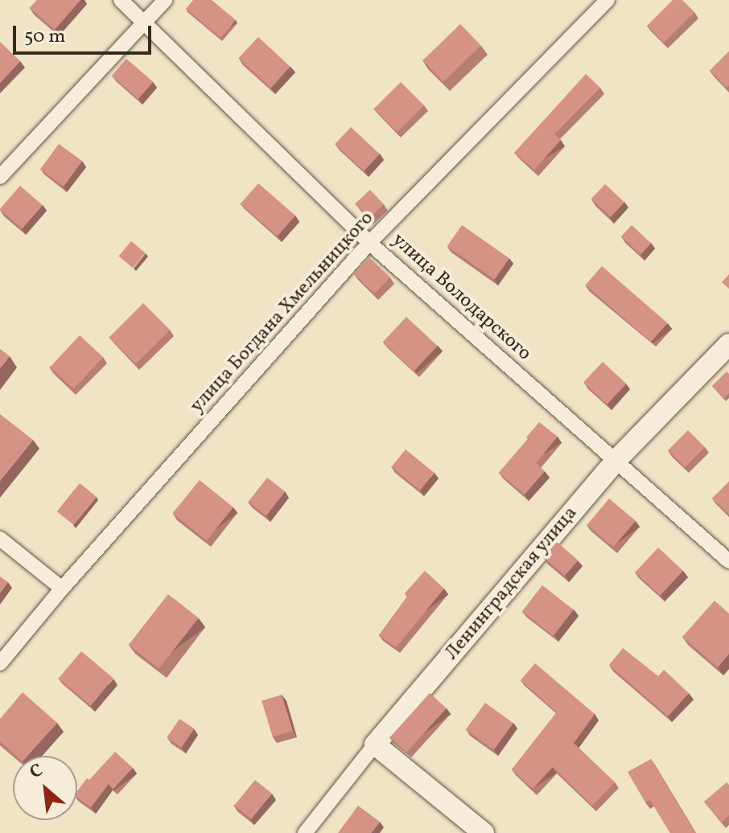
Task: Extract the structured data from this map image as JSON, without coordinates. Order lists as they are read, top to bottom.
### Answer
{
  "streets": {
    "street": ["улица Володарского", "улица Богдана Хмельницкого", "Ленинградская улица"]
  },
  "crossings": [
    ["улица Володарского", "улица Богдана Хмельницкого"],
    ["улица Володарского", "Ленинградская улица"]
  ],
  "scale_bar": "50 m",
  "north": "top left"
}
